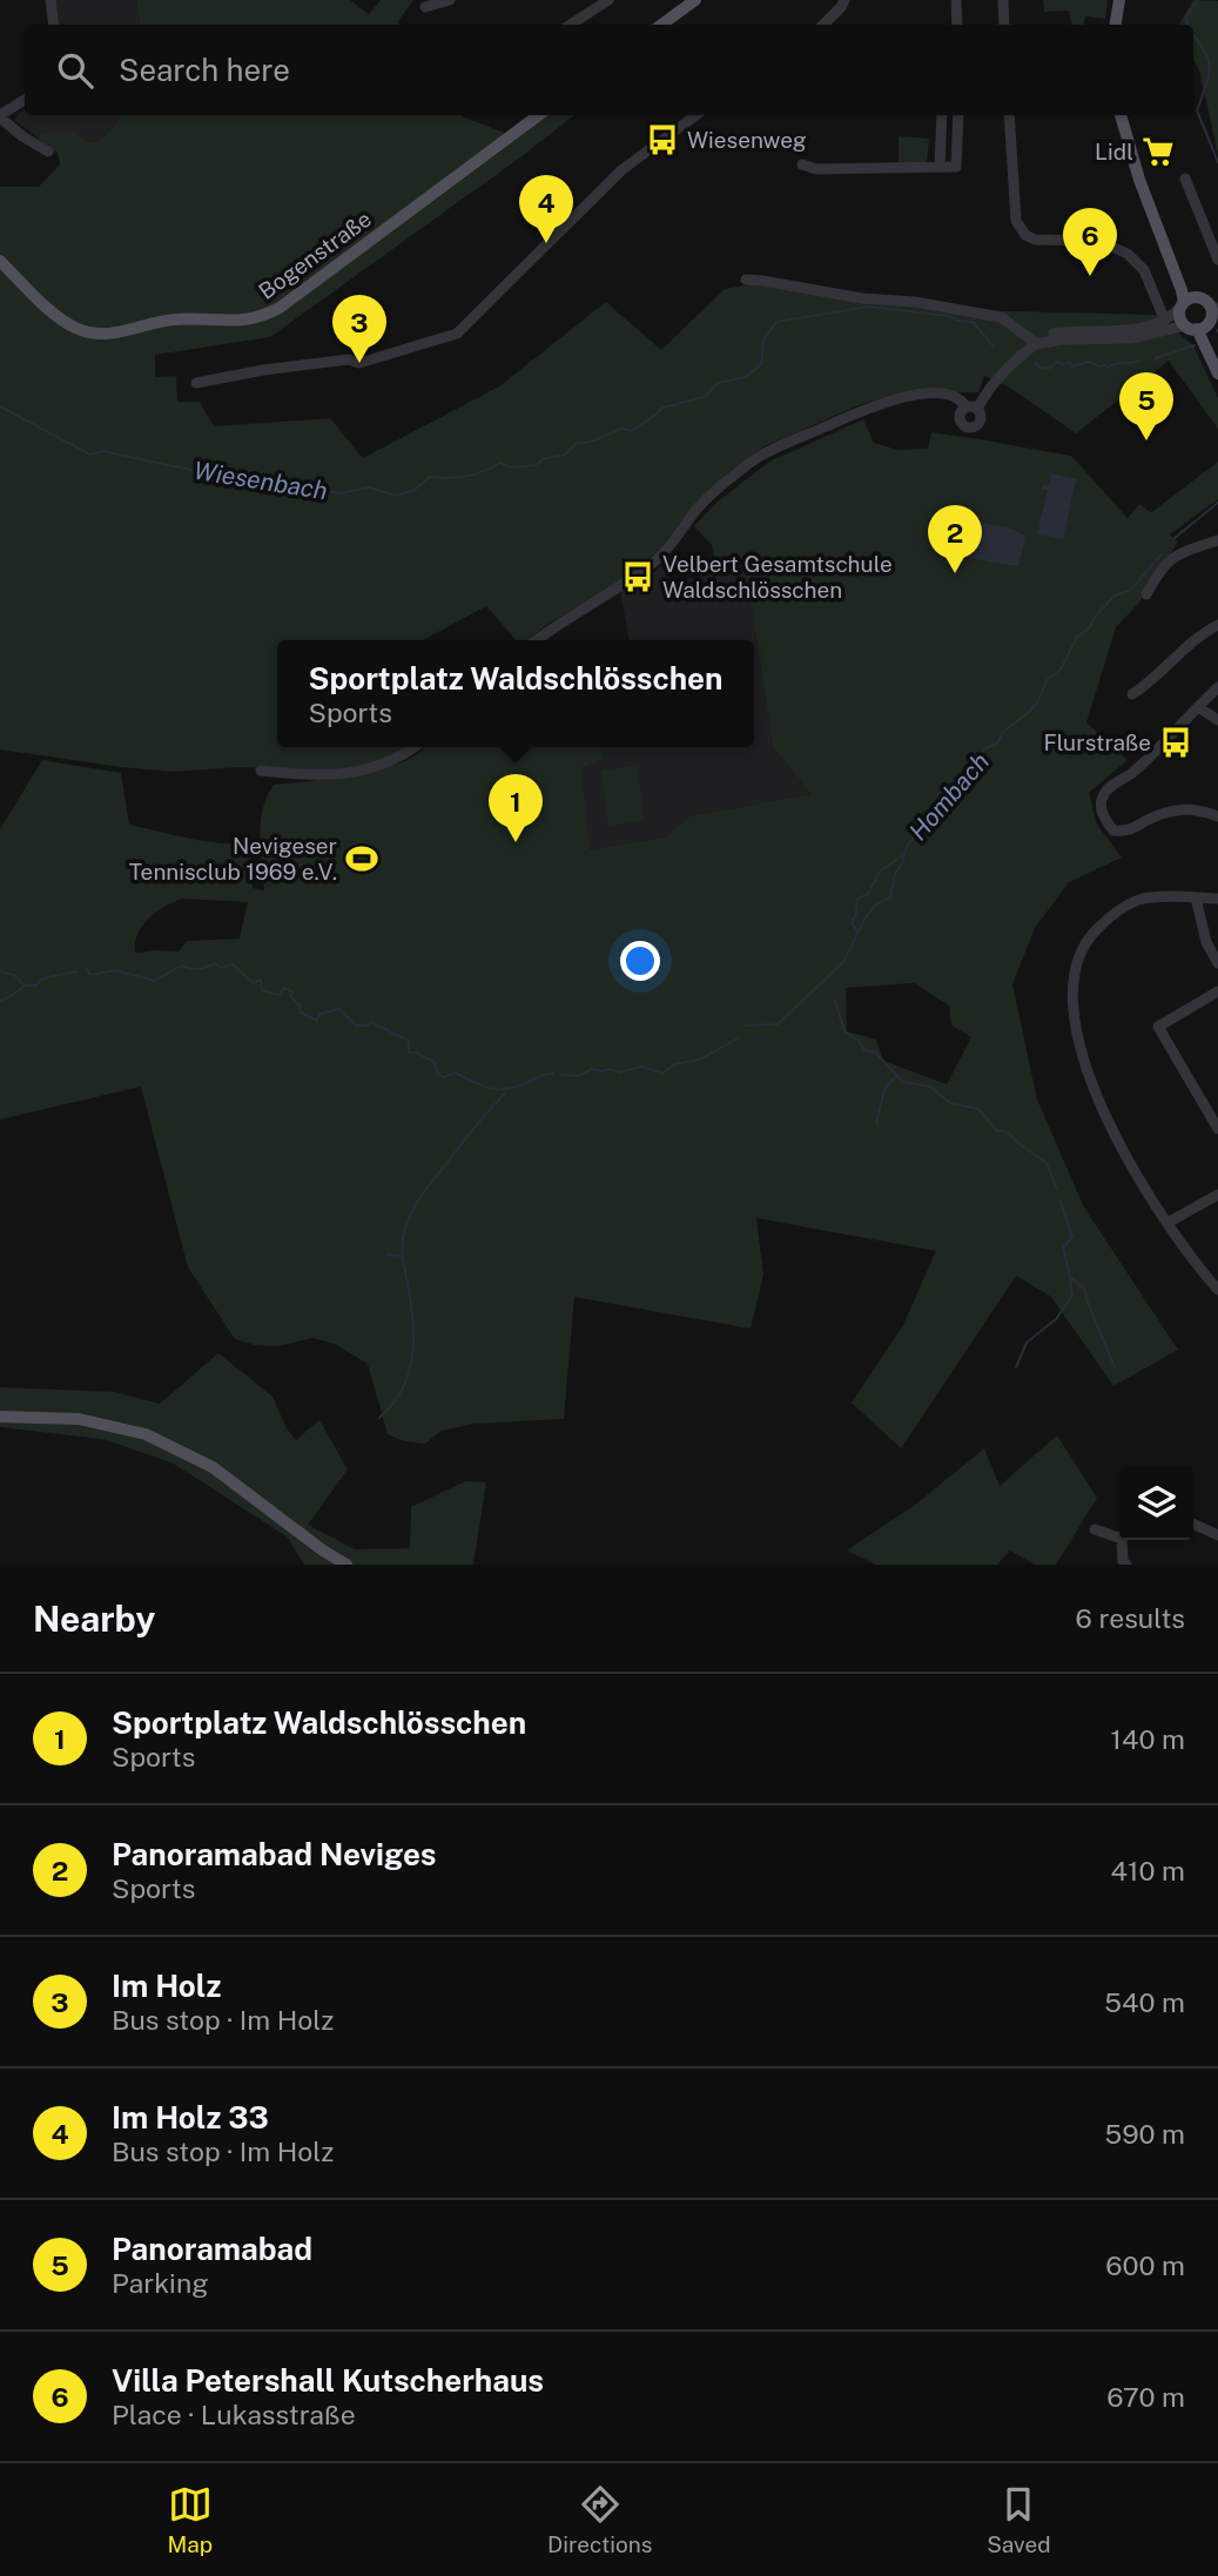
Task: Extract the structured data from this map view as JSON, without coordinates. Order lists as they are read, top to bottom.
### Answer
{
  "streets": {
    "main road": ["Bogenstraße"]
  },
  "water": ["Wiesenbach", "Hombach"],
  "places": {
    "bus stop": ["Wiesenweg", "Velbert Gesamtschule Waldschlösschen", "Flurstraße"],
    "supermarket": ["Lidl"],
    "sports": ["Nevigeser Tennisclub 1969 e.V."]
  },
  "page": {
    "search": "Search here",
    "pins": [
      "4",
      "6",
      "3",
      "5",
      "2",
      "1"
    ],
    "popup": ["Sportplatz Waldschlösschen", "Sports"],
    "heading": ["Nearby", "6 results"],
    "list": [
      {
        "mark": "1",
        "name": "Sportplatz Waldschlösschen",
        "note": "Sports",
        "value": "140 m"
      },
      {
        "mark": "2",
        "name": "Panoramabad Neviges",
        "note": "Sports",
        "value": "410 m"
      },
      {
        "mark": "3",
        "name": "Im Holz",
        "note": "Bus stop · Im Holz",
        "value": "540 m"
      },
      {
        "mark": "4",
        "name": "Im Holz 33",
        "note": "Bus stop · Im Holz",
        "value": "590 m"
      },
      {
        "mark": "5",
        "name": "Panoramabad",
        "note": "Parking",
        "value": "600 m"
      },
      {
        "mark": "6",
        "name": "Villa Petershall Kutscherhaus",
        "note": "Place · Lukasstraße",
        "value": "670 m"
      }
    ],
    "nav": ["Map", "Directions", "Saved"]
  }
}
